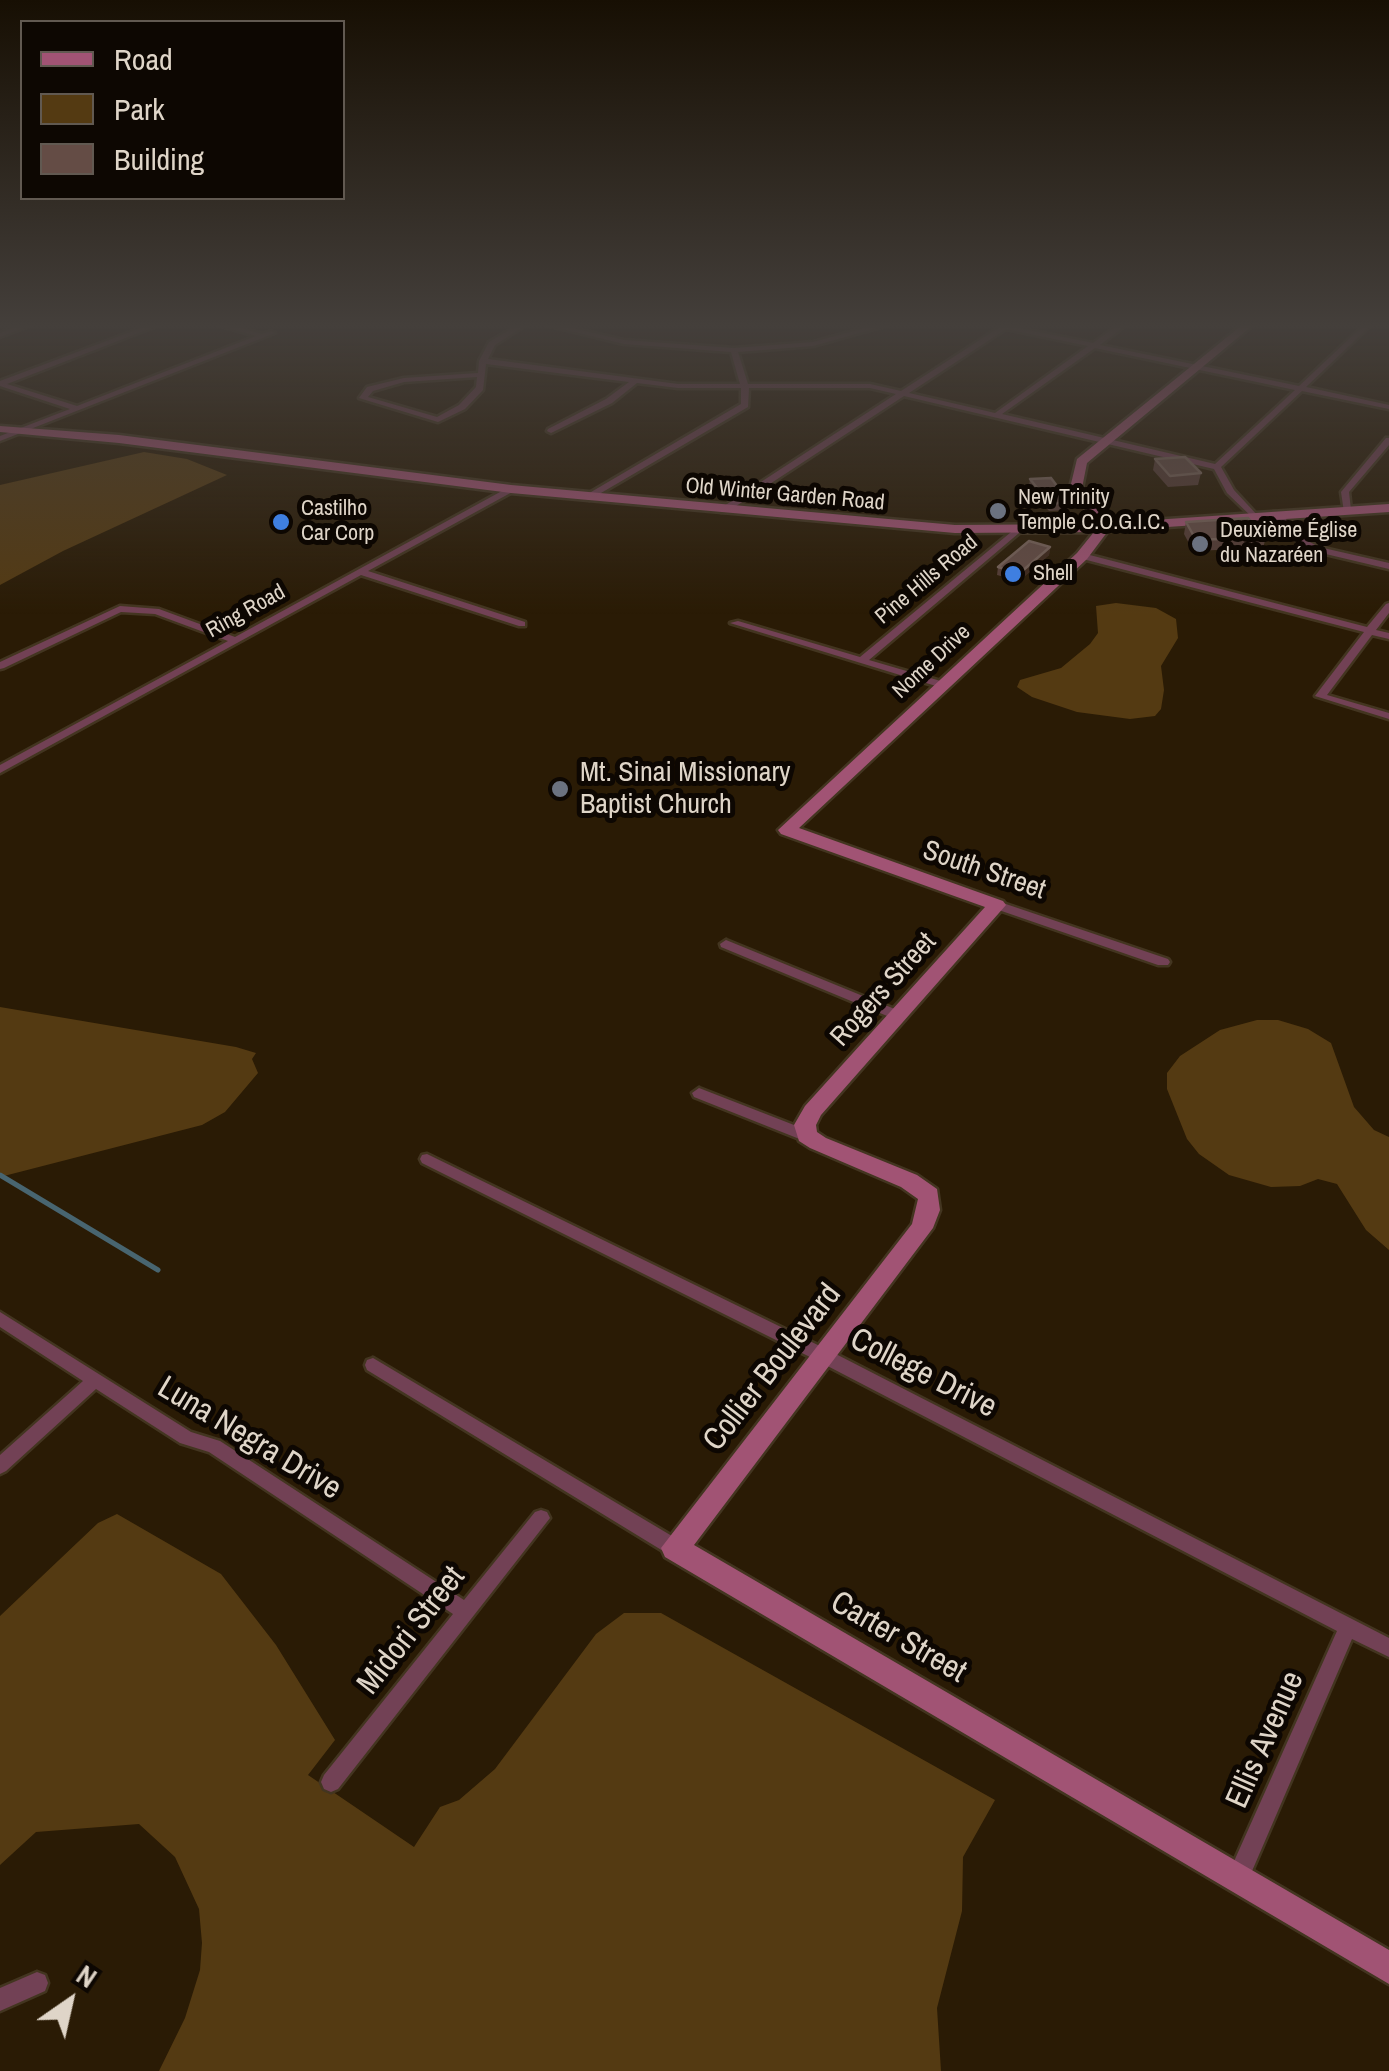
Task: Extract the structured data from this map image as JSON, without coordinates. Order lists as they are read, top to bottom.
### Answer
{
  "streets": {
    "main road": [
      "Old Winter Garden Road",
      "Nome Drive",
      "South Street",
      "Rogers Street",
      "Collier Boulevard",
      "Carter Street"
    ],
    "street": [
      "Pine Hills Road",
      "Ring Road",
      "College Drive",
      "Luna Negra Drive",
      "Midori Street",
      "Ellis Avenue"
    ]
  },
  "crossings": [
    ["Old Winter Garden Road", "Pine Hills Road"],
    ["Old Winter Garden Road", "Ring Road"],
    ["Old Winter Garden Road", "Nome Drive"],
    ["Nome Drive", "South Street"],
    ["South Street", "Rogers Street"],
    ["Rogers Street", "Collier Boulevard"],
    ["Collier Boulevard", "College Drive"],
    ["Collier Boulevard", "Carter Street"],
    ["College Drive", "Ellis Avenue"],
    ["Luna Negra Drive", "Midori Street"],
    ["Carter Street", "Ellis Avenue"]
  ],
  "places": [
    "New Trinity Temple C.O.G.I.C.",
    "Castilho Car Corp",
    "Deuxième Église du Nazaréen",
    "Shell",
    "Mt. Sinai Missionary Baptist Church"
  ],
  "legend": ["Road", "Park", "Building"],
  "north": "top right"
}
